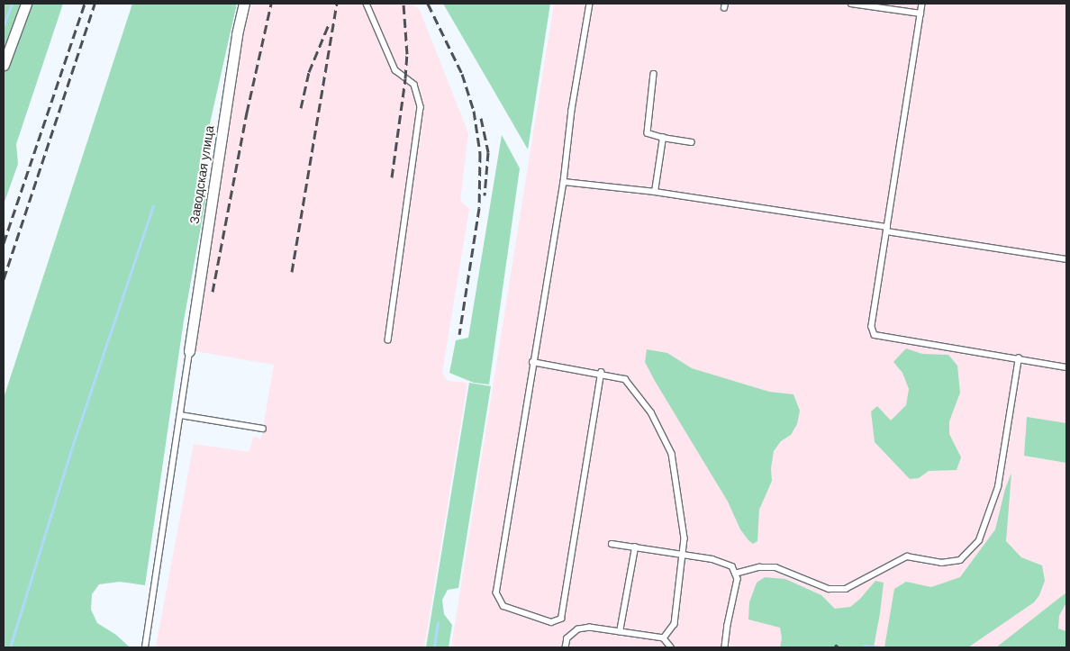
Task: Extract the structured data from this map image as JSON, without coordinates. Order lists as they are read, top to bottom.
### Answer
{
  "streets": {
    "street": ["Заводская улица"]
  }
}
